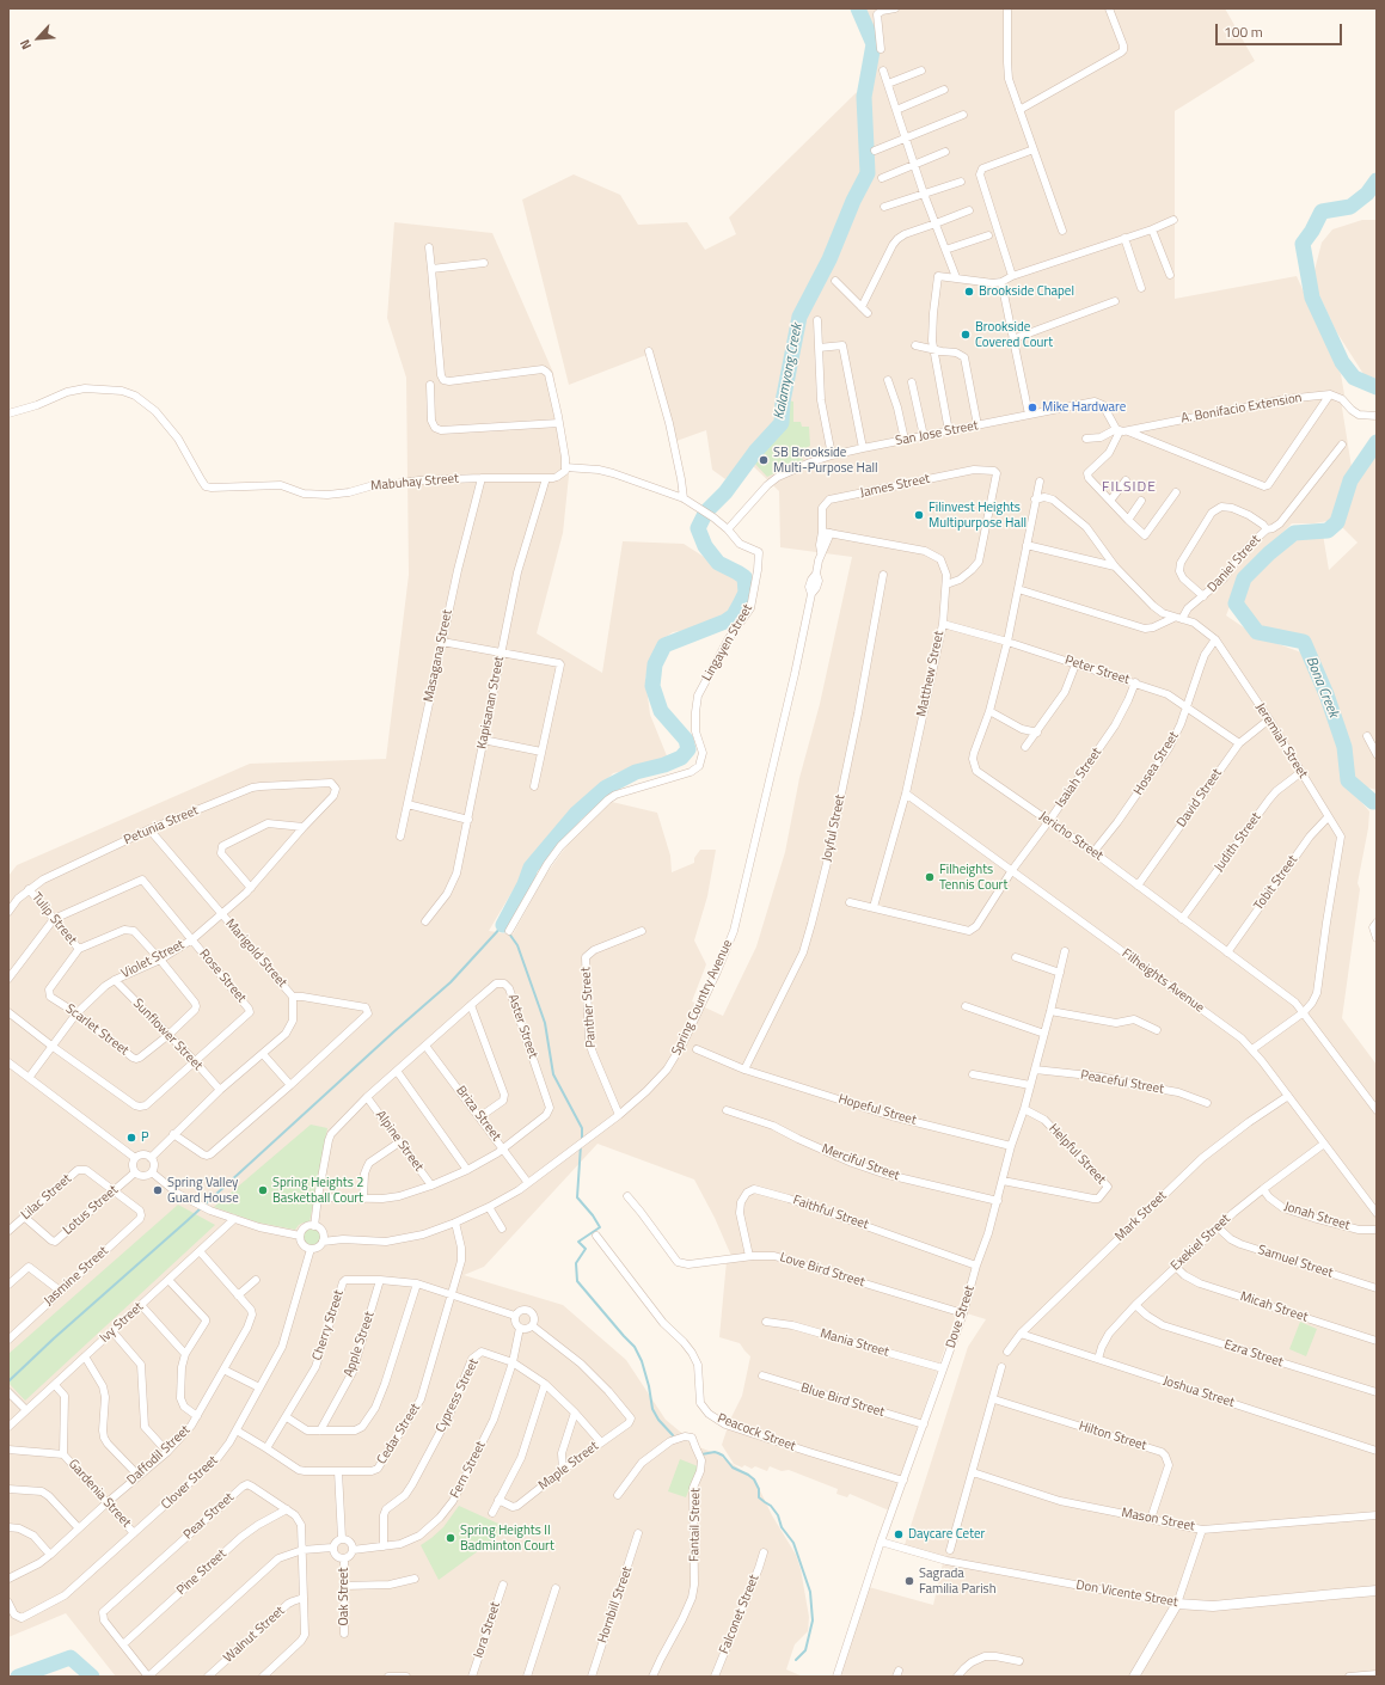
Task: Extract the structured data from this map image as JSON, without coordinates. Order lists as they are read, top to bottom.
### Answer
{
  "streets": {
    "street": [
      "A. Bonifacio Extension",
      "San Jose Street",
      "Mabuhay Street",
      "James Street",
      "Daniel Street",
      "Lingayen Street",
      "Masagana Street",
      "Peter Street",
      "Matthew Street",
      "Kapisanan Street",
      "Jeremiah Street",
      "Hosea Street",
      "Isaiah Street",
      "David Street",
      "Petunia Street",
      "Joyful Street",
      "Jericho Street",
      "Judith Street",
      "Tobit Street",
      "Tulip Street",
      "Marigold Street",
      "Violet Street",
      "Rose Street",
      "Filheights Avenue",
      "Spring Country Avenue",
      "Panther Street",
      "Aster Street",
      "Scarlet Street",
      "Sunflower Street",
      "Peaceful Street",
      "Hopeful Street",
      "Briza Street",
      "Alpine Street",
      "Helpful Street",
      "Merciful Street",
      "Lilac Street",
      "Lotus Street",
      "Faithful Street",
      "Mark Street",
      "Jonah Street",
      "Exekiel Street",
      "Samuel Street",
      "Love Bird Street",
      "Jasmine Street",
      "Micah Street",
      "Dove Street",
      "Ivy Street",
      "Cherry Street",
      "Mania Street",
      "Apple Street",
      "Ezra Street",
      "Joshua Street",
      "Cypress Street",
      "Blue Bird Street",
      "Peacock Street",
      "Cedar Street",
      "Hilton Street",
      "Daffodil Street",
      "Maple Street",
      "Fern Street",
      "Clover Street",
      "Gardenia Street",
      "Pear Street",
      "Mason Street",
      "Fantail Street",
      "Pine Street",
      "Don Vicente Street",
      "Oak Street",
      "Hornbill Street",
      "Falconet Street",
      "Iora Street",
      "Walnut Street"
    ]
  },
  "crossings": [
    ["A. Bonifacio Extension", "San Jose Street"],
    ["San Jose Street", "Lingayen Street"],
    ["Mabuhay Street", "Masagana Street"],
    ["Mabuhay Street", "Kapisanan Street"],
    ["James Street", "Matthew Street"],
    ["James Street", "Spring Country Avenue"],
    ["Daniel Street", "Jeremiah Street"],
    ["Peter Street", "Matthew Street"],
    ["Peter Street", "Hosea Street"],
    ["Peter Street", "Isaiah Street"],
    ["Peter Street", "David Street"],
    ["Peter Street", "Jericho Street"],
    ["Matthew Street", "Isaiah Street"],
    ["Matthew Street", "Filheights Avenue"],
    ["Matthew Street", "Spring Country Avenue"],
    ["Jeremiah Street", "Hosea Street"],
    ["Jeremiah Street", "David Street"],
    ["Jeremiah Street", "Jericho Street"],
    ["Jeremiah Street", "Judith Street"],
    ["Jeremiah Street", "Tobit Street"],
    ["Jeremiah Street", "Filheights Avenue"],
    ["Hosea Street", "Jericho Street"],
    ["Isaiah Street", "Jericho Street"],
    ["Isaiah Street", "Filheights Avenue"],
    ["David Street", "Jericho Street"],
    ["Petunia Street", "Tulip Street"],
    ["Petunia Street", "Marigold Street"],
    ["Petunia Street", "Violet Street"],
    ["Joyful Street", "Hopeful Street"],
    ["Jericho Street", "Judith Street"],
    ["Jericho Street", "Tobit Street"],
    ["Tulip Street", "Rose Street"],
    ["Tulip Street", "Scarlet Street"],
    ["Marigold Street", "Violet Street"],
    ["Marigold Street", "Sunflower Street"],
    ["Marigold Street", "Lotus Street"],
    ["Violet Street", "Rose Street"],
    ["Violet Street", "Scarlet Street"],
    ["Violet Street", "Sunflower Street"],
    ["Rose Street", "Sunflower Street"],
    ["Filheights Avenue", "Mark Street"],
    ["Filheights Avenue", "Exekiel Street"],
    ["Spring Country Avenue", "Panther Street"],
    ["Spring Country Avenue", "Aster Street"],
    ["Spring Country Avenue", "Briza Street"],
    ["Spring Country Avenue", "Cedar Street"],
    ["Spring Country Avenue", "Clover Street"],
    ["Aster Street", "Briza Street"],
    ["Aster Street", "Alpine Street"],
    ["Aster Street", "Clover Street"],
    ["Scarlet Street", "Sunflower Street"],
    ["Peaceful Street", "Dove Street"],
    ["Hopeful Street", "Dove Street"],
    ["Helpful Street", "Dove Street"],
    ["Merciful Street", "Dove Street"],
    ["Lilac Street", "Lotus Street"],
    ["Lilac Street", "Jasmine Street"],
    ["Lotus Street", "Jasmine Street"],
    ["Faithful Street", "Love Bird Street"],
    ["Faithful Street", "Dove Street"],
    ["Mark Street", "Joshua Street"],
    ["Jonah Street", "Exekiel Street"],
    ["Exekiel Street", "Samuel Street"],
    ["Exekiel Street", "Micah Street"],
    ["Exekiel Street", "Ezra Street"],
    ["Exekiel Street", "Joshua Street"],
    ["Love Bird Street", "Dove Street"],
    ["Dove Street", "Mania Street"],
    ["Dove Street", "Blue Bird Street"],
    ["Dove Street", "Peacock Street"],
    ["Dove Street", "Don Vicente Street"],
    ["Ivy Street", "Daffodil Street"],
    ["Ivy Street", "Gardenia Street"],
    ["Cherry Street", "Apple Street"],
    ["Cherry Street", "Cedar Street"],
    ["Cherry Street", "Maple Street"],
    ["Cherry Street", "Fern Street"],
    ["Cypress Street", "Maple Street"],
    ["Cypress Street", "Fern Street"],
    ["Cedar Street", "Clover Street"],
    ["Hilton Street", "Mason Street"],
    ["Daffodil Street", "Gardenia Street"],
    ["Maple Street", "Fern Street"],
    ["Fern Street", "Oak Street"],
    ["Clover Street", "Gardenia Street"],
    ["Pear Street", "Pine Street"],
    ["Pear Street", "Walnut Street"]
  ],
  "districts": ["FILSIDE"],
  "water": ["Kalamyong Creek", "Bona Creek"],
  "places": [
    "Brookside Chapel",
    "Brookside Covered Court",
    "Mike Hardware",
    "SB Brookside Multi-Purpose Hall",
    "Filinvest Heights Multipurpose Hall",
    "Filheights Tennis Court",
    "P",
    "Spring Valley Guard House",
    "Spring Heights 2 Basketball Court",
    "Daycare Ceter",
    "Spring Heights II Badminton Court",
    "Sagrada Familia Parish"
  ],
  "scale_bar": "100 m",
  "north": "bottom left"
}
